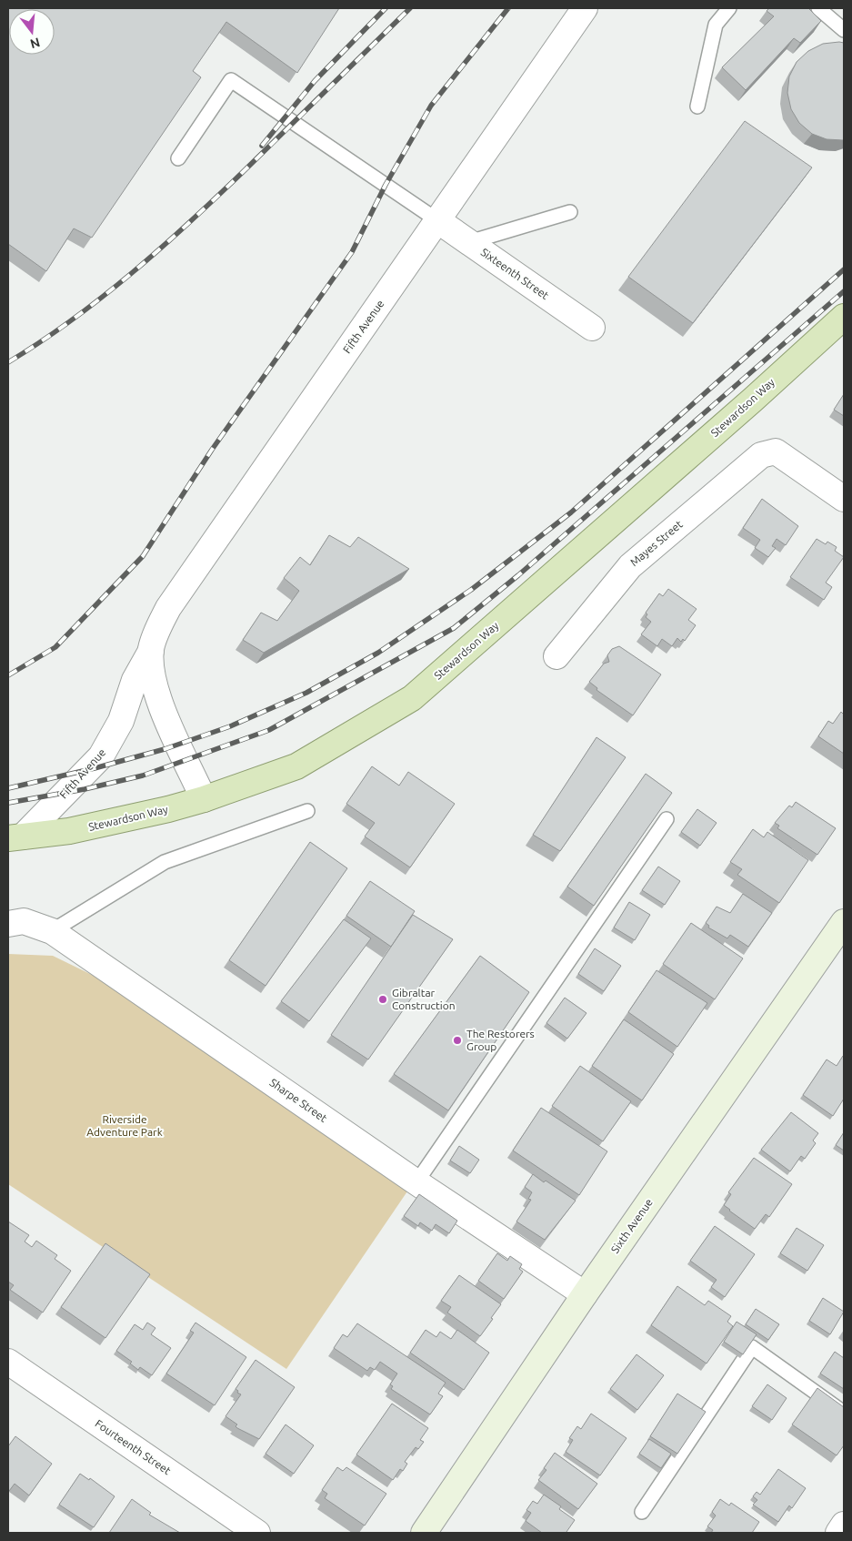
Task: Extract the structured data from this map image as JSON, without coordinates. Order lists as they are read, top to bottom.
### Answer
{
  "streets": {
    "main road": ["Stewardson Way"],
    "street": [
      "Sixteenth Street",
      "Fifth Avenue",
      "Mayes Street",
      "Sharpe Street",
      "Sixth Avenue",
      "Fourteenth Street"
    ]
  },
  "crossings": [
    ["Sixteenth Street", "Fifth Avenue"],
    ["Fifth Avenue", "Stewardson Way"],
    ["Sharpe Street", "Sixth Avenue"]
  ],
  "parks": ["Riverside Adventure Park"],
  "places": ["Gibraltar Construction", "The Restorers Group"],
  "north": "bottom"
}
